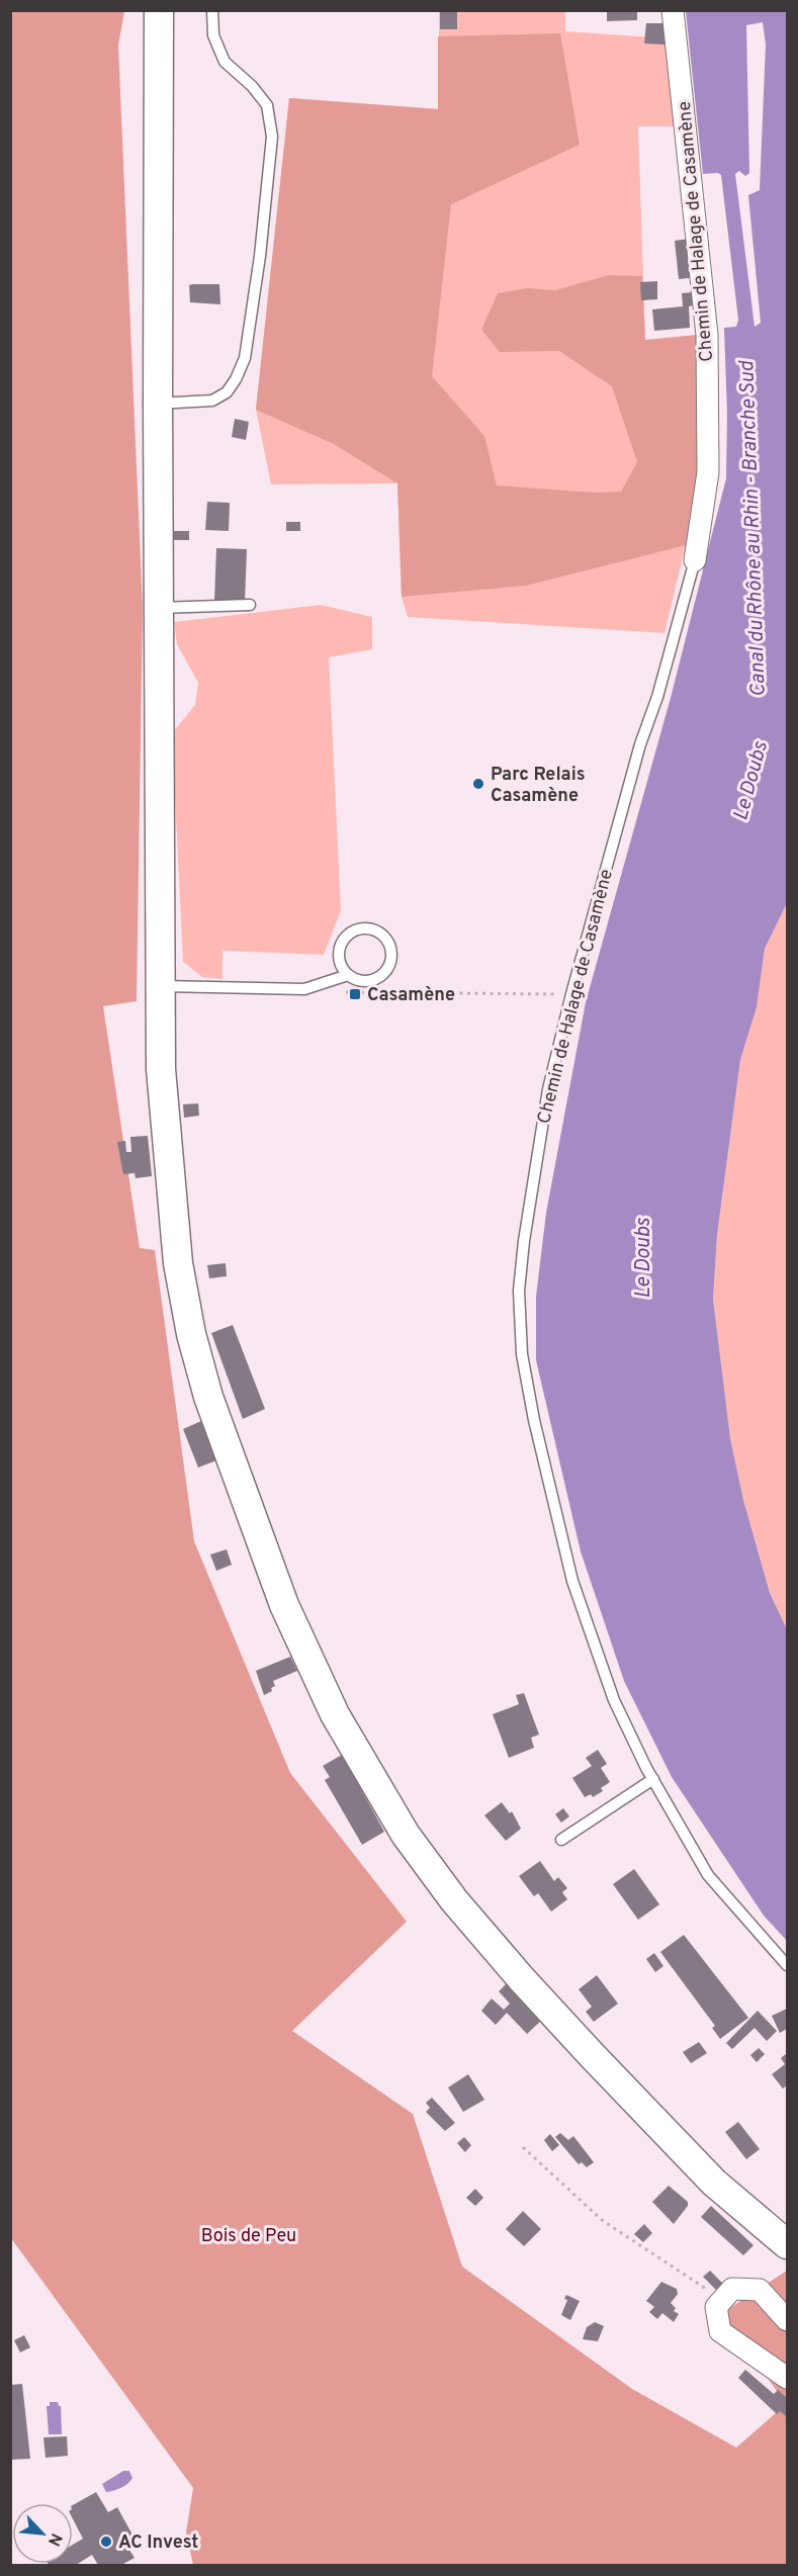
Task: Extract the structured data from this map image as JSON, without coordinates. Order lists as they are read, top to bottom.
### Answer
{
  "streets": {
    "street": ["Chemin de Halage de Casamène"]
  },
  "water": ["Canal du Rhône au Rhin - Branche Sud", "Le Doubs"],
  "parks": ["Bois de Peu"],
  "places": {
    "other": ["Parc Relais Casamène", "AC Invest"],
    "transit": ["Casamène"]
  },
  "north": "bottom right"
}
